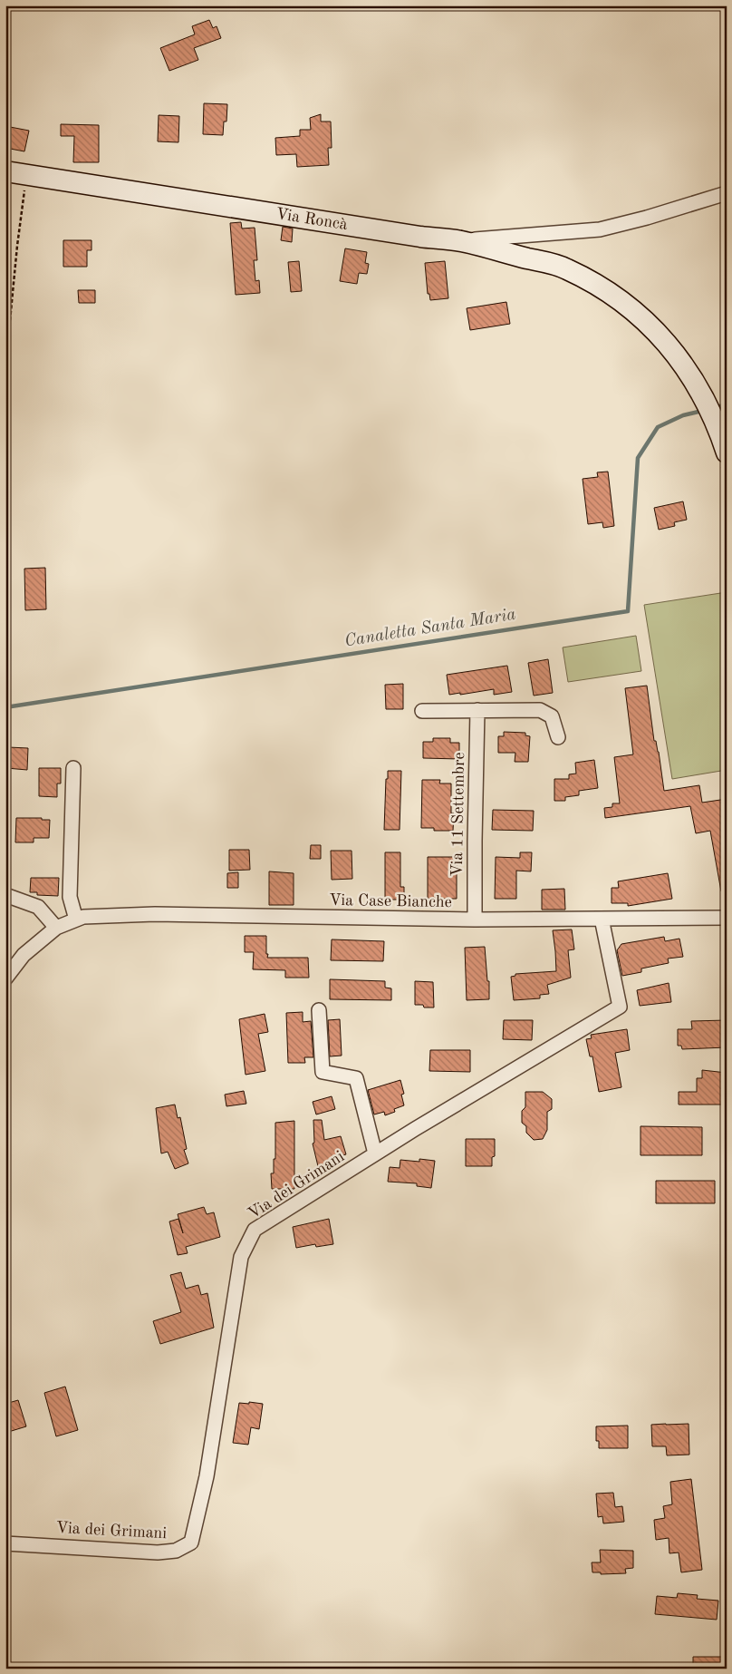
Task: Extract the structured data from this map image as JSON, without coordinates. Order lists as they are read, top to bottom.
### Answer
{
  "streets": {
    "main road": ["Via Roncà"],
    "street": ["Via 11 Settembre", "Via Case Bianche", "Via dei Grimani"]
  },
  "crossings": [
    ["Via 11 Settembre", "Via Case Bianche"],
    ["Via Case Bianche", "Via dei Grimani"]
  ],
  "water": ["Canaletta Santa Maria"]
}
